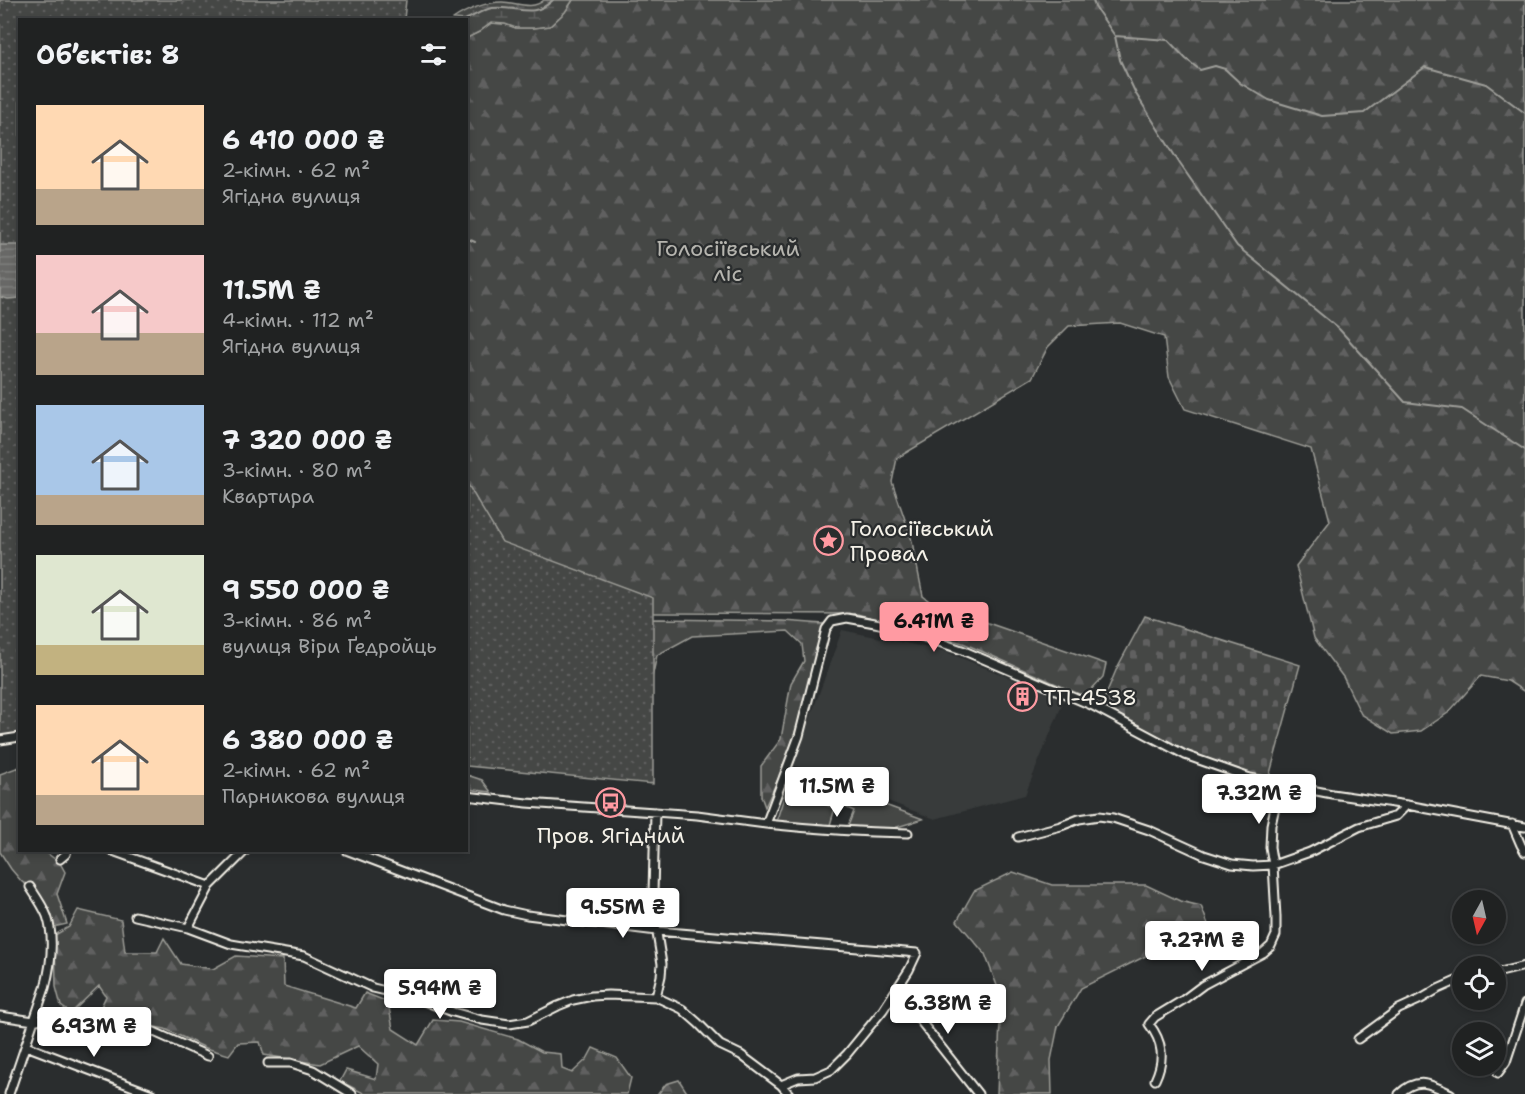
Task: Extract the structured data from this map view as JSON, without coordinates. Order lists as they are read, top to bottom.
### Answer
{
  "parks": ["Голосіївський ліс"],
  "places": {
    "place": ["Голосіївський Провал"],
    "building": ["ТП-4538"],
    "bus stop": ["Пров. Ягідний"]
  },
  "north": "bottom",
  "page": {
    "heading": "Об’єктів: 8",
    "list": [
      {
        "name": "6 410 000 ₴",
        "note": "2-кімн. · 62 m² · Ягідна вулиця"
      },
      {
        "name": "11.5M ₴",
        "note": "4-кімн. · 112 m² · Ягідна вулиця"
      },
      {
        "name": "7 320 000 ₴",
        "note": "3-кімн. · 80 m² · Квартира"
      },
      {
        "name": "9 550 000 ₴",
        "note": "3-кімн. · 86 m² · вулиця Віри Ґедройць"
      },
      {
        "name": "6 380 000 ₴",
        "note": "2-кімн. · 62 m² · Парникова вулиця"
      }
    ],
    "price": [
      "6.41M ₴",
      "11.5M ₴",
      "7.32M ₴",
      "9.55M ₴",
      "7.27M ₴",
      "5.94M ₴",
      "6.38M ₴",
      "6.93M ₴"
    ]
  }
}
